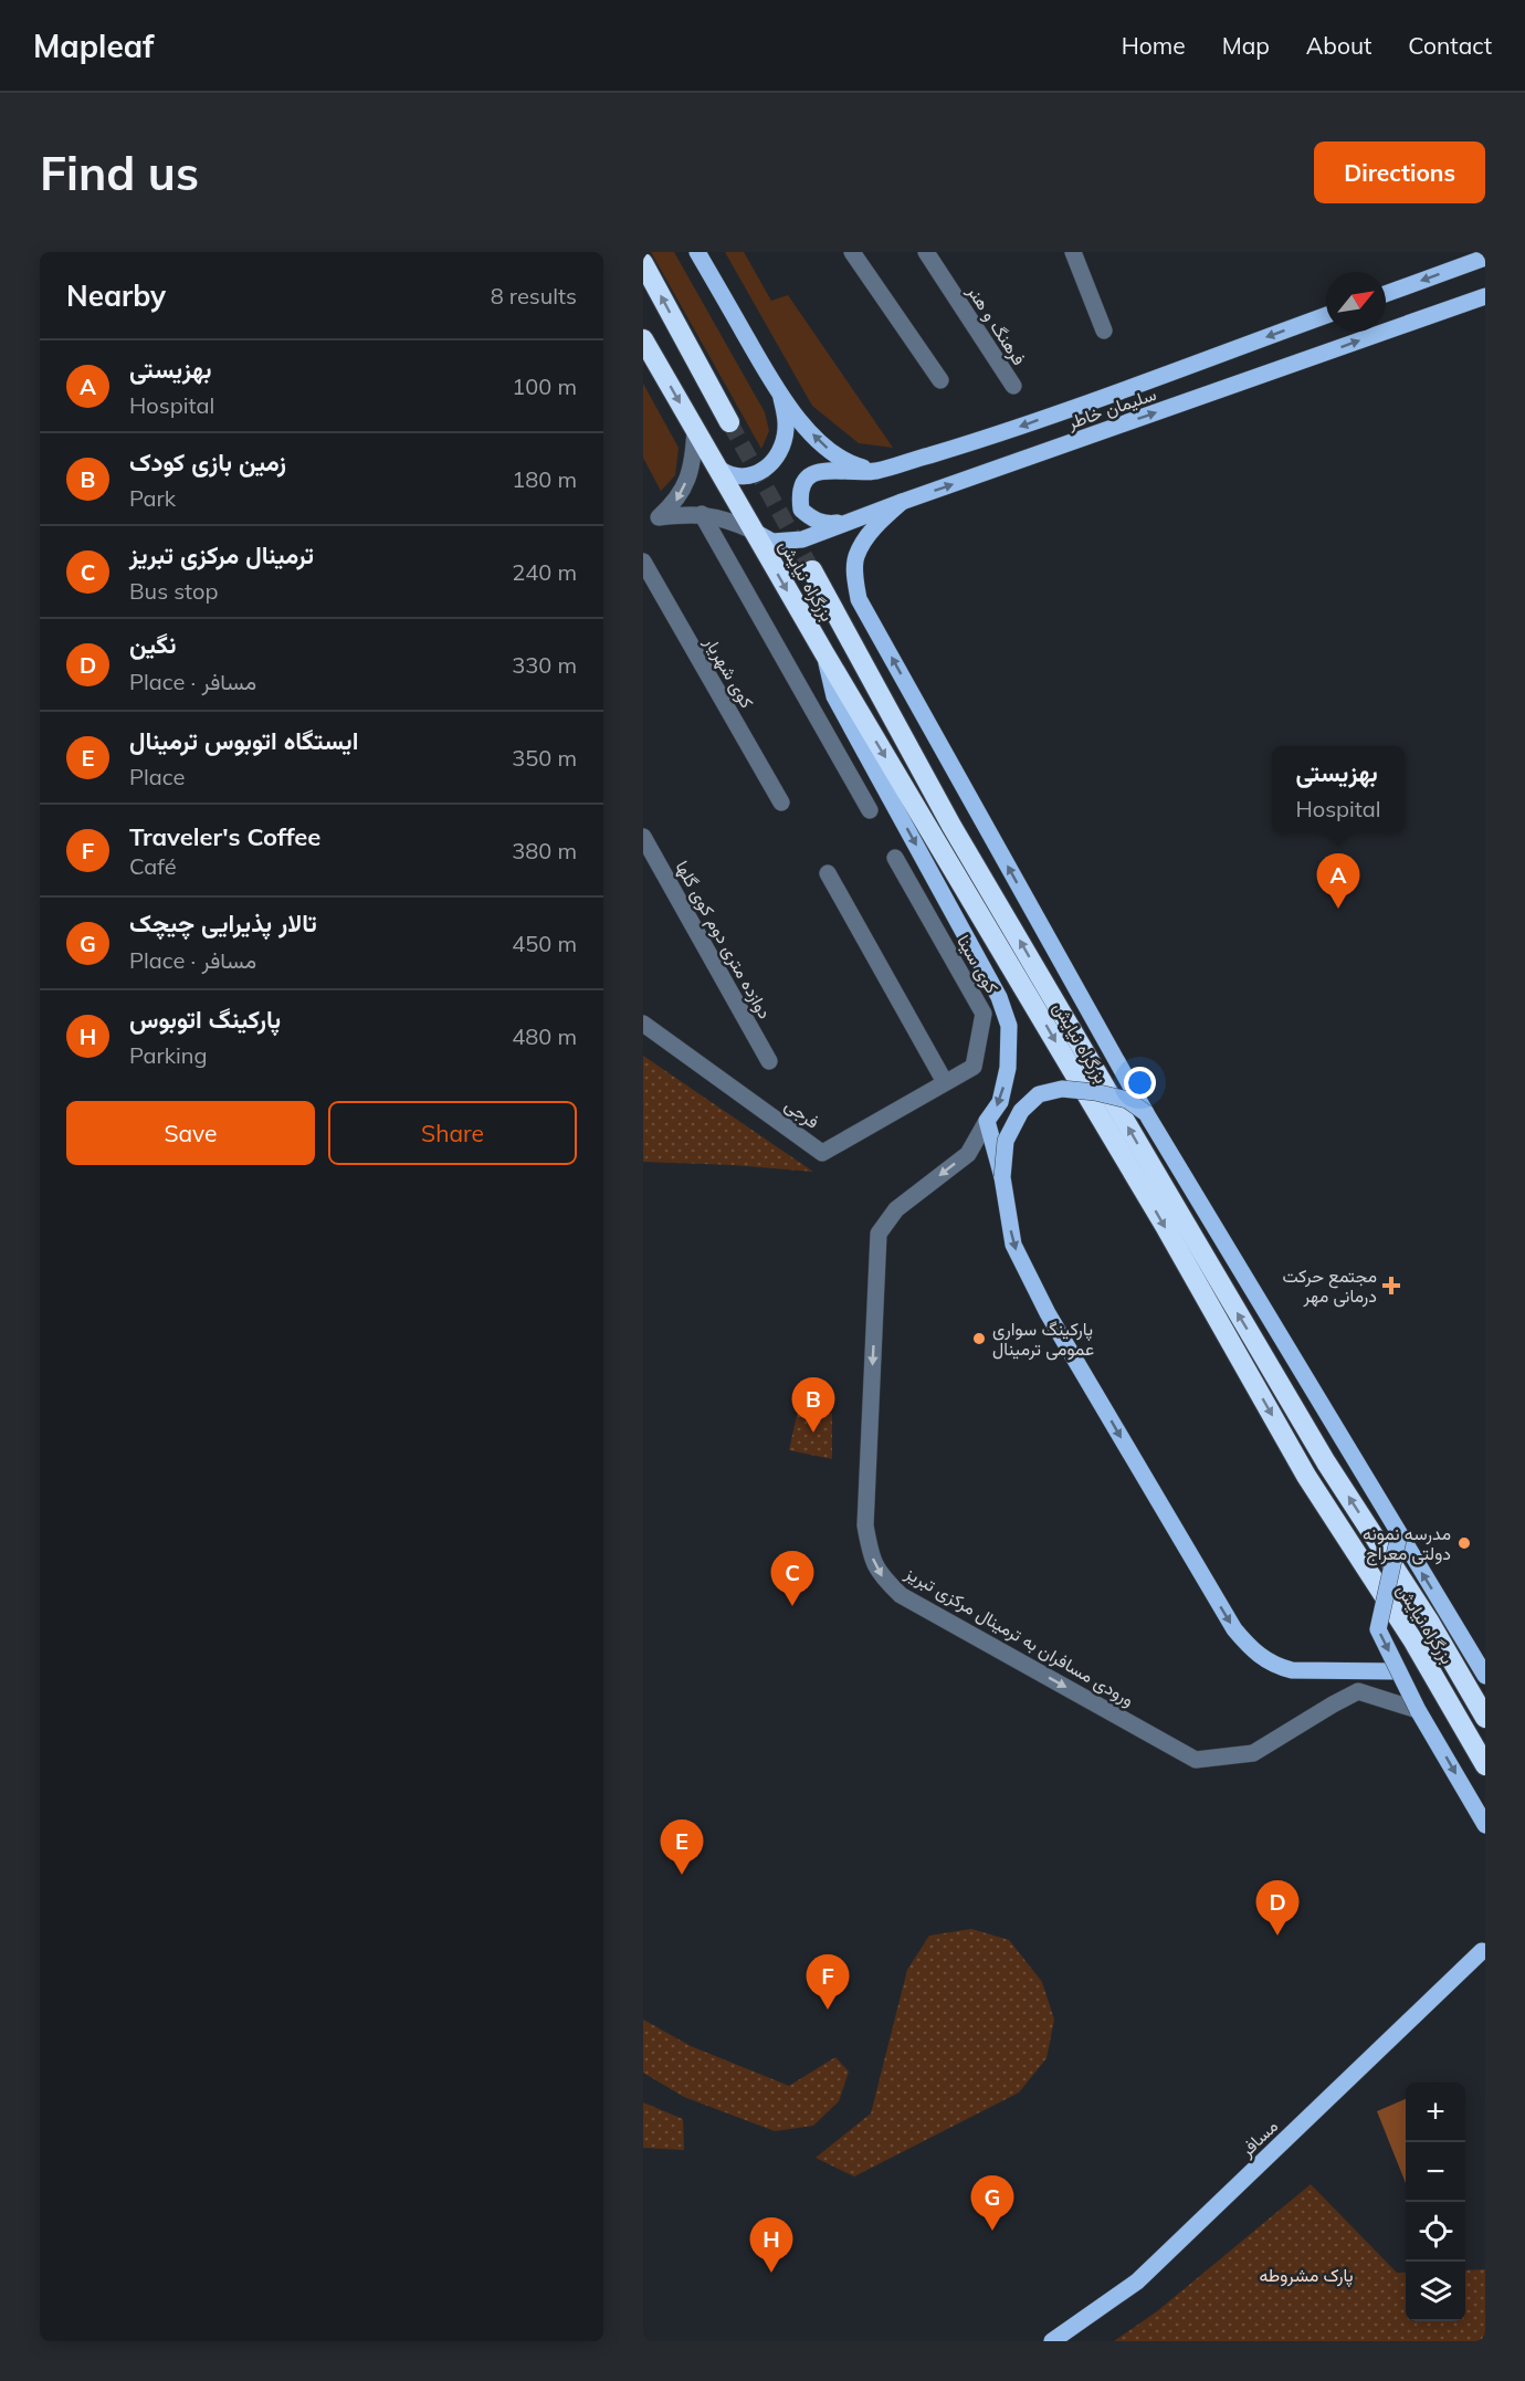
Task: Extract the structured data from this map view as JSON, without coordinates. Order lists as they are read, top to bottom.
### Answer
{
  "streets": {
    "highway": ["بزرگراه نیایش"],
    "main road": ["سلیمان خاطر", "مسافر"],
    "street": [
      "فرهنگ و هنر",
      "کوی شهریار",
      "دوازده متری دوم کوی گلها",
      "کوی سینا",
      "فرجی",
      "ورودی مسافران به ترمینال مرکزی تبریز"
    ]
  },
  "crossings": [
    ["سلیمان خاطر", "بزرگراه نیایش"],
    ["کوی سینا", "فرجی"]
  ],
  "parks": ["پارک مشروطه"],
  "places": {
    "health": ["مجتمع حرکت درمانی مهر"],
    "other": ["پارکینگ سواری عمومی ترمینال", "مدرسه نمونه دولتی معراج"]
  },
  "north": "top right",
  "page": {
    "header": "Mapleaf",
    "nav": [
      "Home",
      "Map",
      "About",
      "Contact"
    ],
    "buttons": [
      "Directions",
      ["Save", "Share"]
    ],
    "title": "Find us",
    "heading": ["Nearby", "8 results"],
    "list": [
      {
        "mark": "A",
        "name": "بهزیستی",
        "note": "Hospital",
        "value": "100 m"
      },
      {
        "mark": "B",
        "name": "زمین بازی کودک",
        "note": "Park",
        "value": "180 m"
      },
      {
        "mark": "C",
        "name": "ترمینال مرکزی تبریز",
        "note": "Bus stop",
        "value": "240 m"
      },
      {
        "mark": "D",
        "name": "نگین",
        "note": "Place · مسافر",
        "value": "330 m"
      },
      {
        "mark": "E",
        "name": "ایستگاه اتوبوس ترمینال",
        "note": "Place",
        "value": "350 m"
      },
      {
        "mark": "F",
        "name": "Traveler's Coffee",
        "note": "Café",
        "value": "380 m"
      },
      {
        "mark": "G",
        "name": "تالار پذیرایی چیچک",
        "note": "Place · مسافر",
        "value": "450 m"
      },
      {
        "mark": "H",
        "name": "پارکینگ اتوبوس",
        "note": "Parking",
        "value": "480 m"
      }
    ],
    "popup": ["بهزیستی", "Hospital"],
    "pins": [
      "A",
      "B",
      "C",
      "E",
      "D",
      "F",
      "G",
      "H"
    ],
    "map_buttons": ["+", "−"]
  }
}
